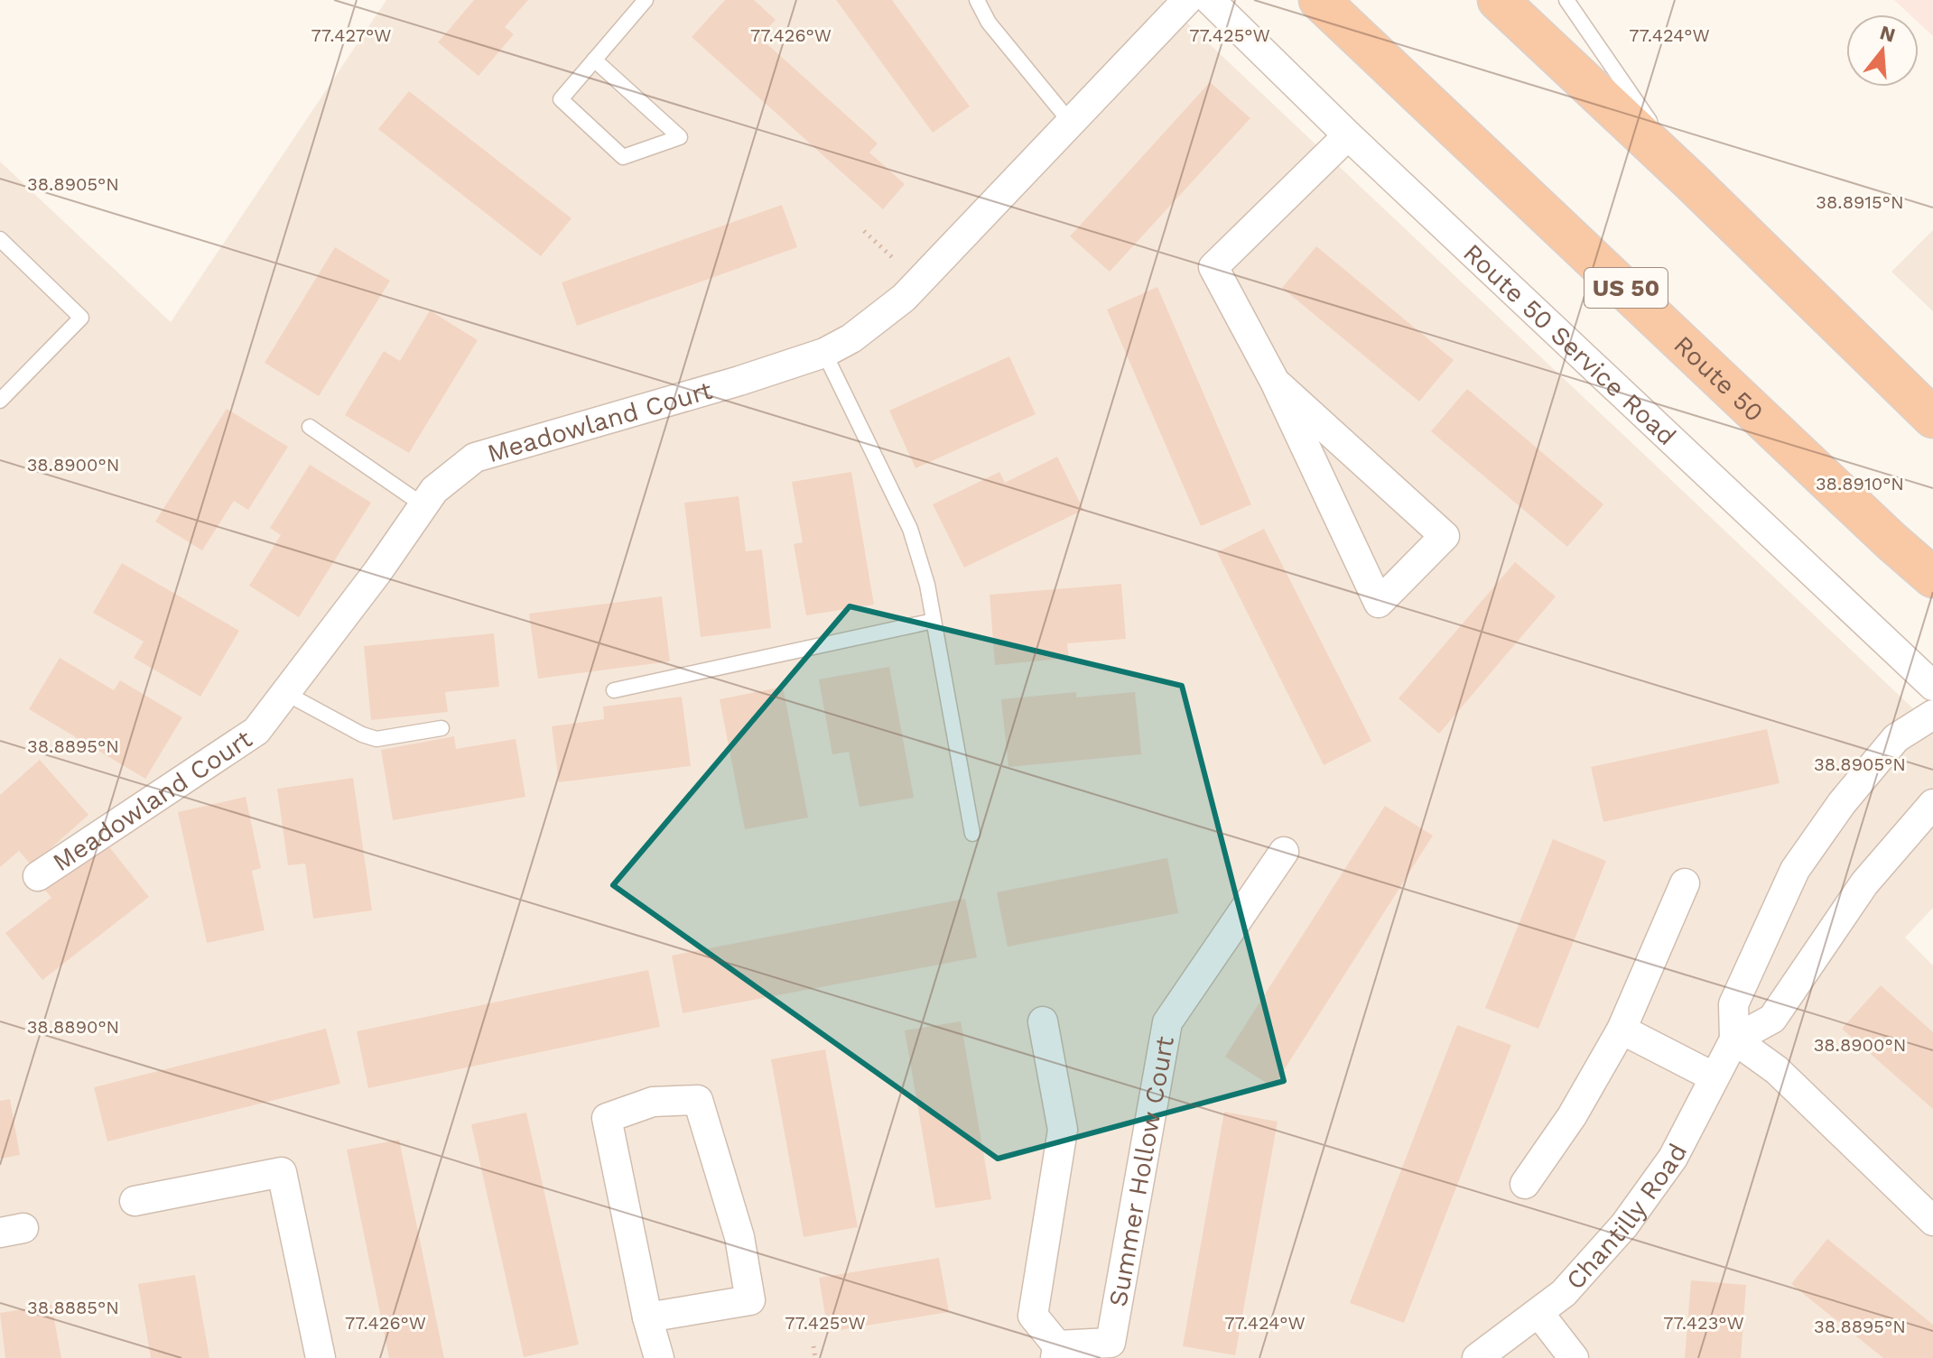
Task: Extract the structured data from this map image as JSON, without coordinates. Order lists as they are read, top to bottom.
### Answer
{
  "streets": {
    "highway": ["US 50", "Route 50"],
    "street": [
      "Route 50 Service Road",
      "Meadowland Court",
      "Summer Hollow Court",
      "Chantilly Road"
    ]
  },
  "north": "top",
  "coordinates": [
    "77.427°W",
    "77.426°W",
    "77.425°W",
    "77.424°W",
    "38.8905°N",
    "38.8915°N",
    "38.8900°N",
    "38.8910°N",
    "38.8895°N",
    "38.8890°N",
    "38.8885°N",
    "77.423°W"
  ]
}
